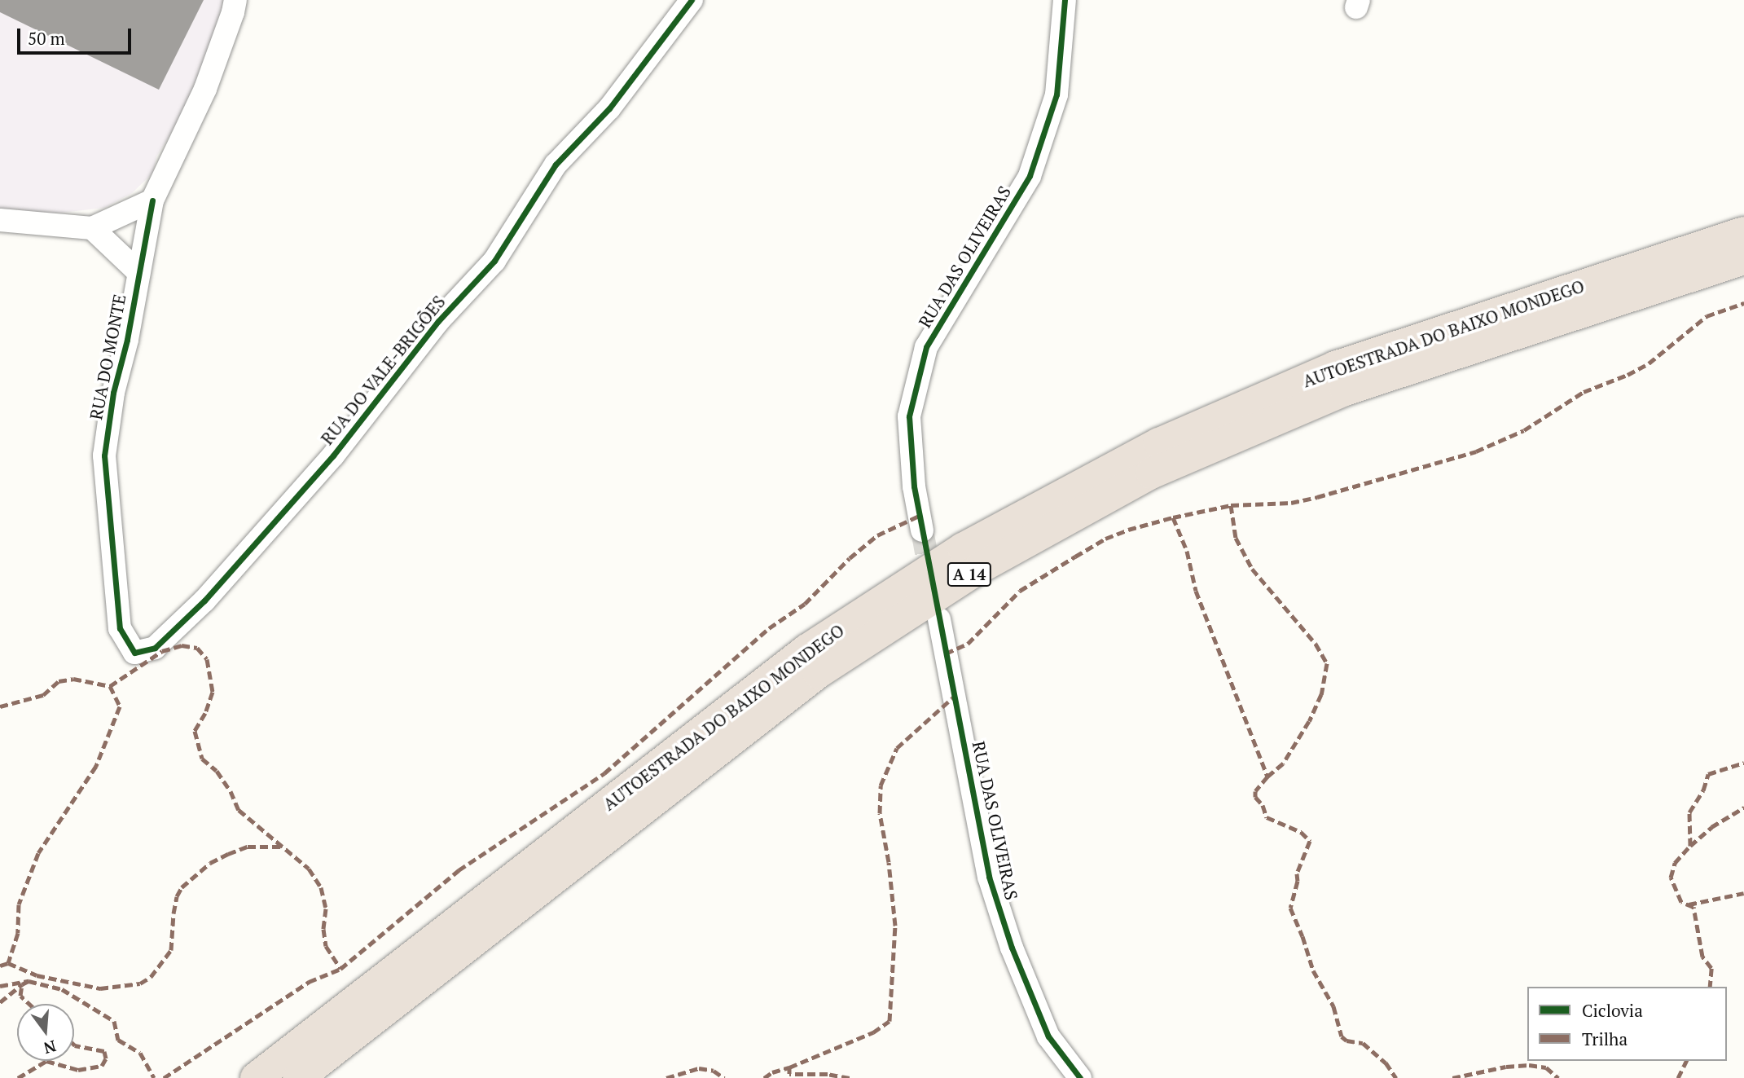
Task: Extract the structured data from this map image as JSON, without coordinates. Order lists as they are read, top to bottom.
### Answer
{
  "streets": {
    "highway": ["AUTOESTRADA DO BAIXO MONDEGO", "A 14"],
    "street": ["RUA DAS OLIVEIRAS", "RUA DO MONTE", "RUA DO VALE-BRIGÕES"]
  },
  "crossings": [
    ["RUA DO MONTE", "RUA DO VALE-BRIGÕES"]
  ],
  "legend": ["Ciclovia", "Trilha"],
  "scale_bar": "50 m",
  "north": "bottom"
}
